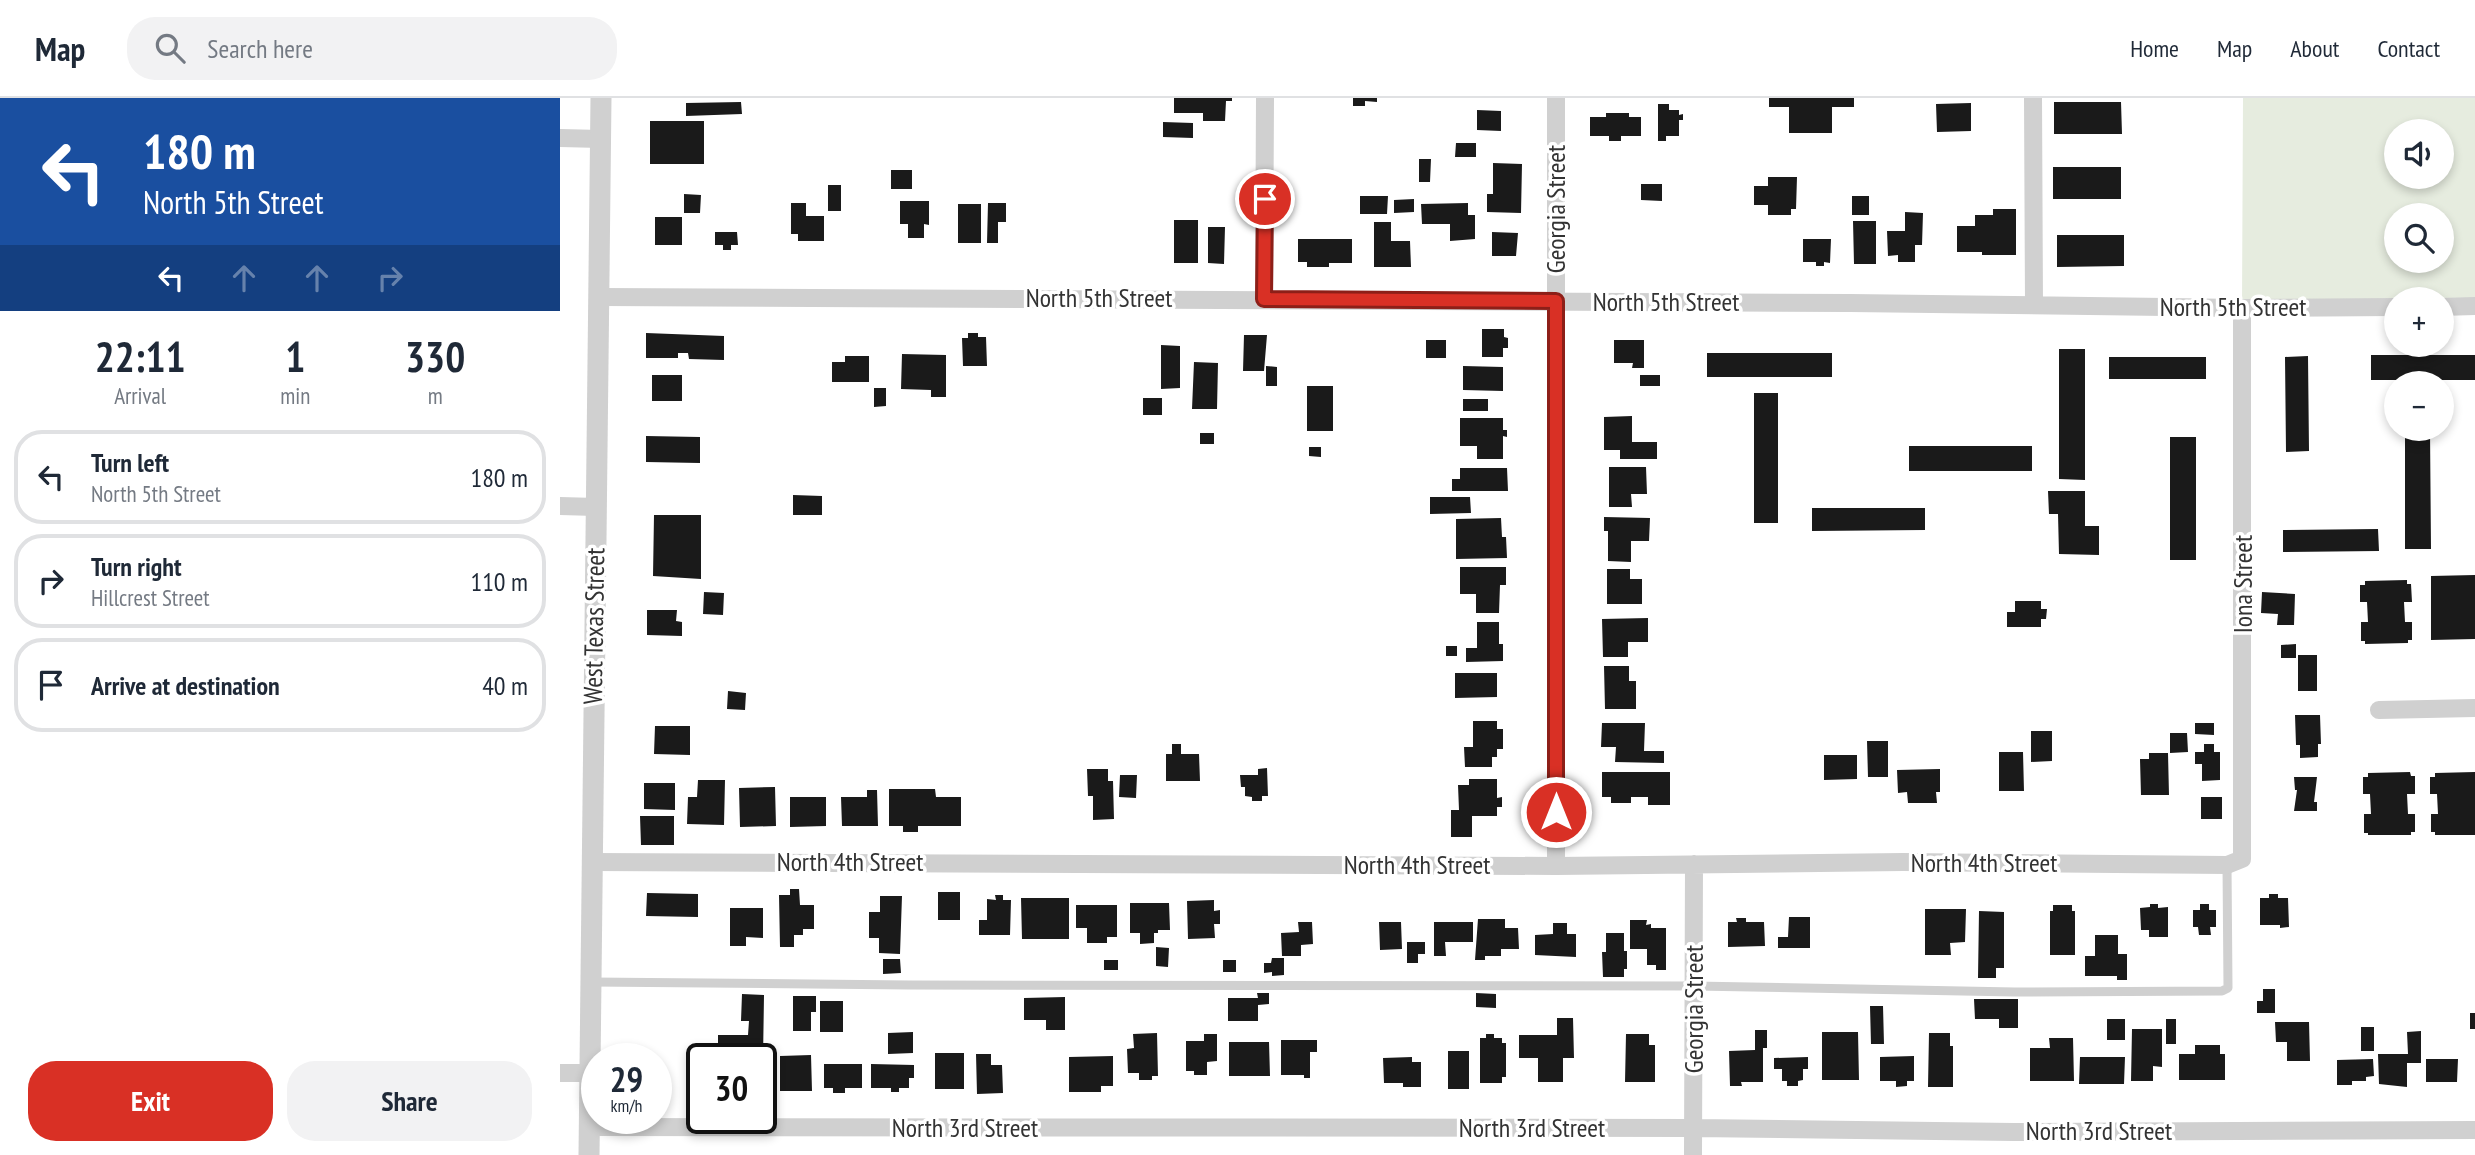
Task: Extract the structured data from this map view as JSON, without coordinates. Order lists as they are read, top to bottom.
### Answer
{
  "streets": {
    "street": [
      "Georgia Street",
      "North 5th Street",
      "Iona Street",
      "West Texas Street",
      "North 4th Street",
      "North 3rd Street"
    ]
  },
  "crossings": [
    ["Georgia Street", "North 5th Street"],
    ["Georgia Street", "North 4th Street"],
    ["Georgia Street", "North 3rd Street"],
    ["North 5th Street", "Iona Street"],
    ["North 5th Street", "West Texas Street"],
    ["Iona Street", "North 4th Street"],
    ["West Texas Street", "North 4th Street"]
  ],
  "page": {
    "header": "Map",
    "search": "Search here",
    "nav": [
      "Home",
      "Map",
      "About",
      "Contact"
    ],
    "turn": ["180 m", "North 5th Street"],
    "map_buttons": ["+", "−"],
    "eta": [
      "22:11",
      "Arrival",
      "1",
      "min",
      "330",
      "m"
    ],
    "list": [
      {
        "name": "Turn left",
        "note": "North 5th Street",
        "value": "180 m"
      },
      {
        "name": "Turn right",
        "note": "Hillcrest Street",
        "value": "110 m"
      },
      {
        "name": "Arrive at destination",
        "value": "40 m"
      }
    ],
    "speed": "29 km/h",
    "limit": "30",
    "buttons": ["Exit", "Share"]
  }
}
